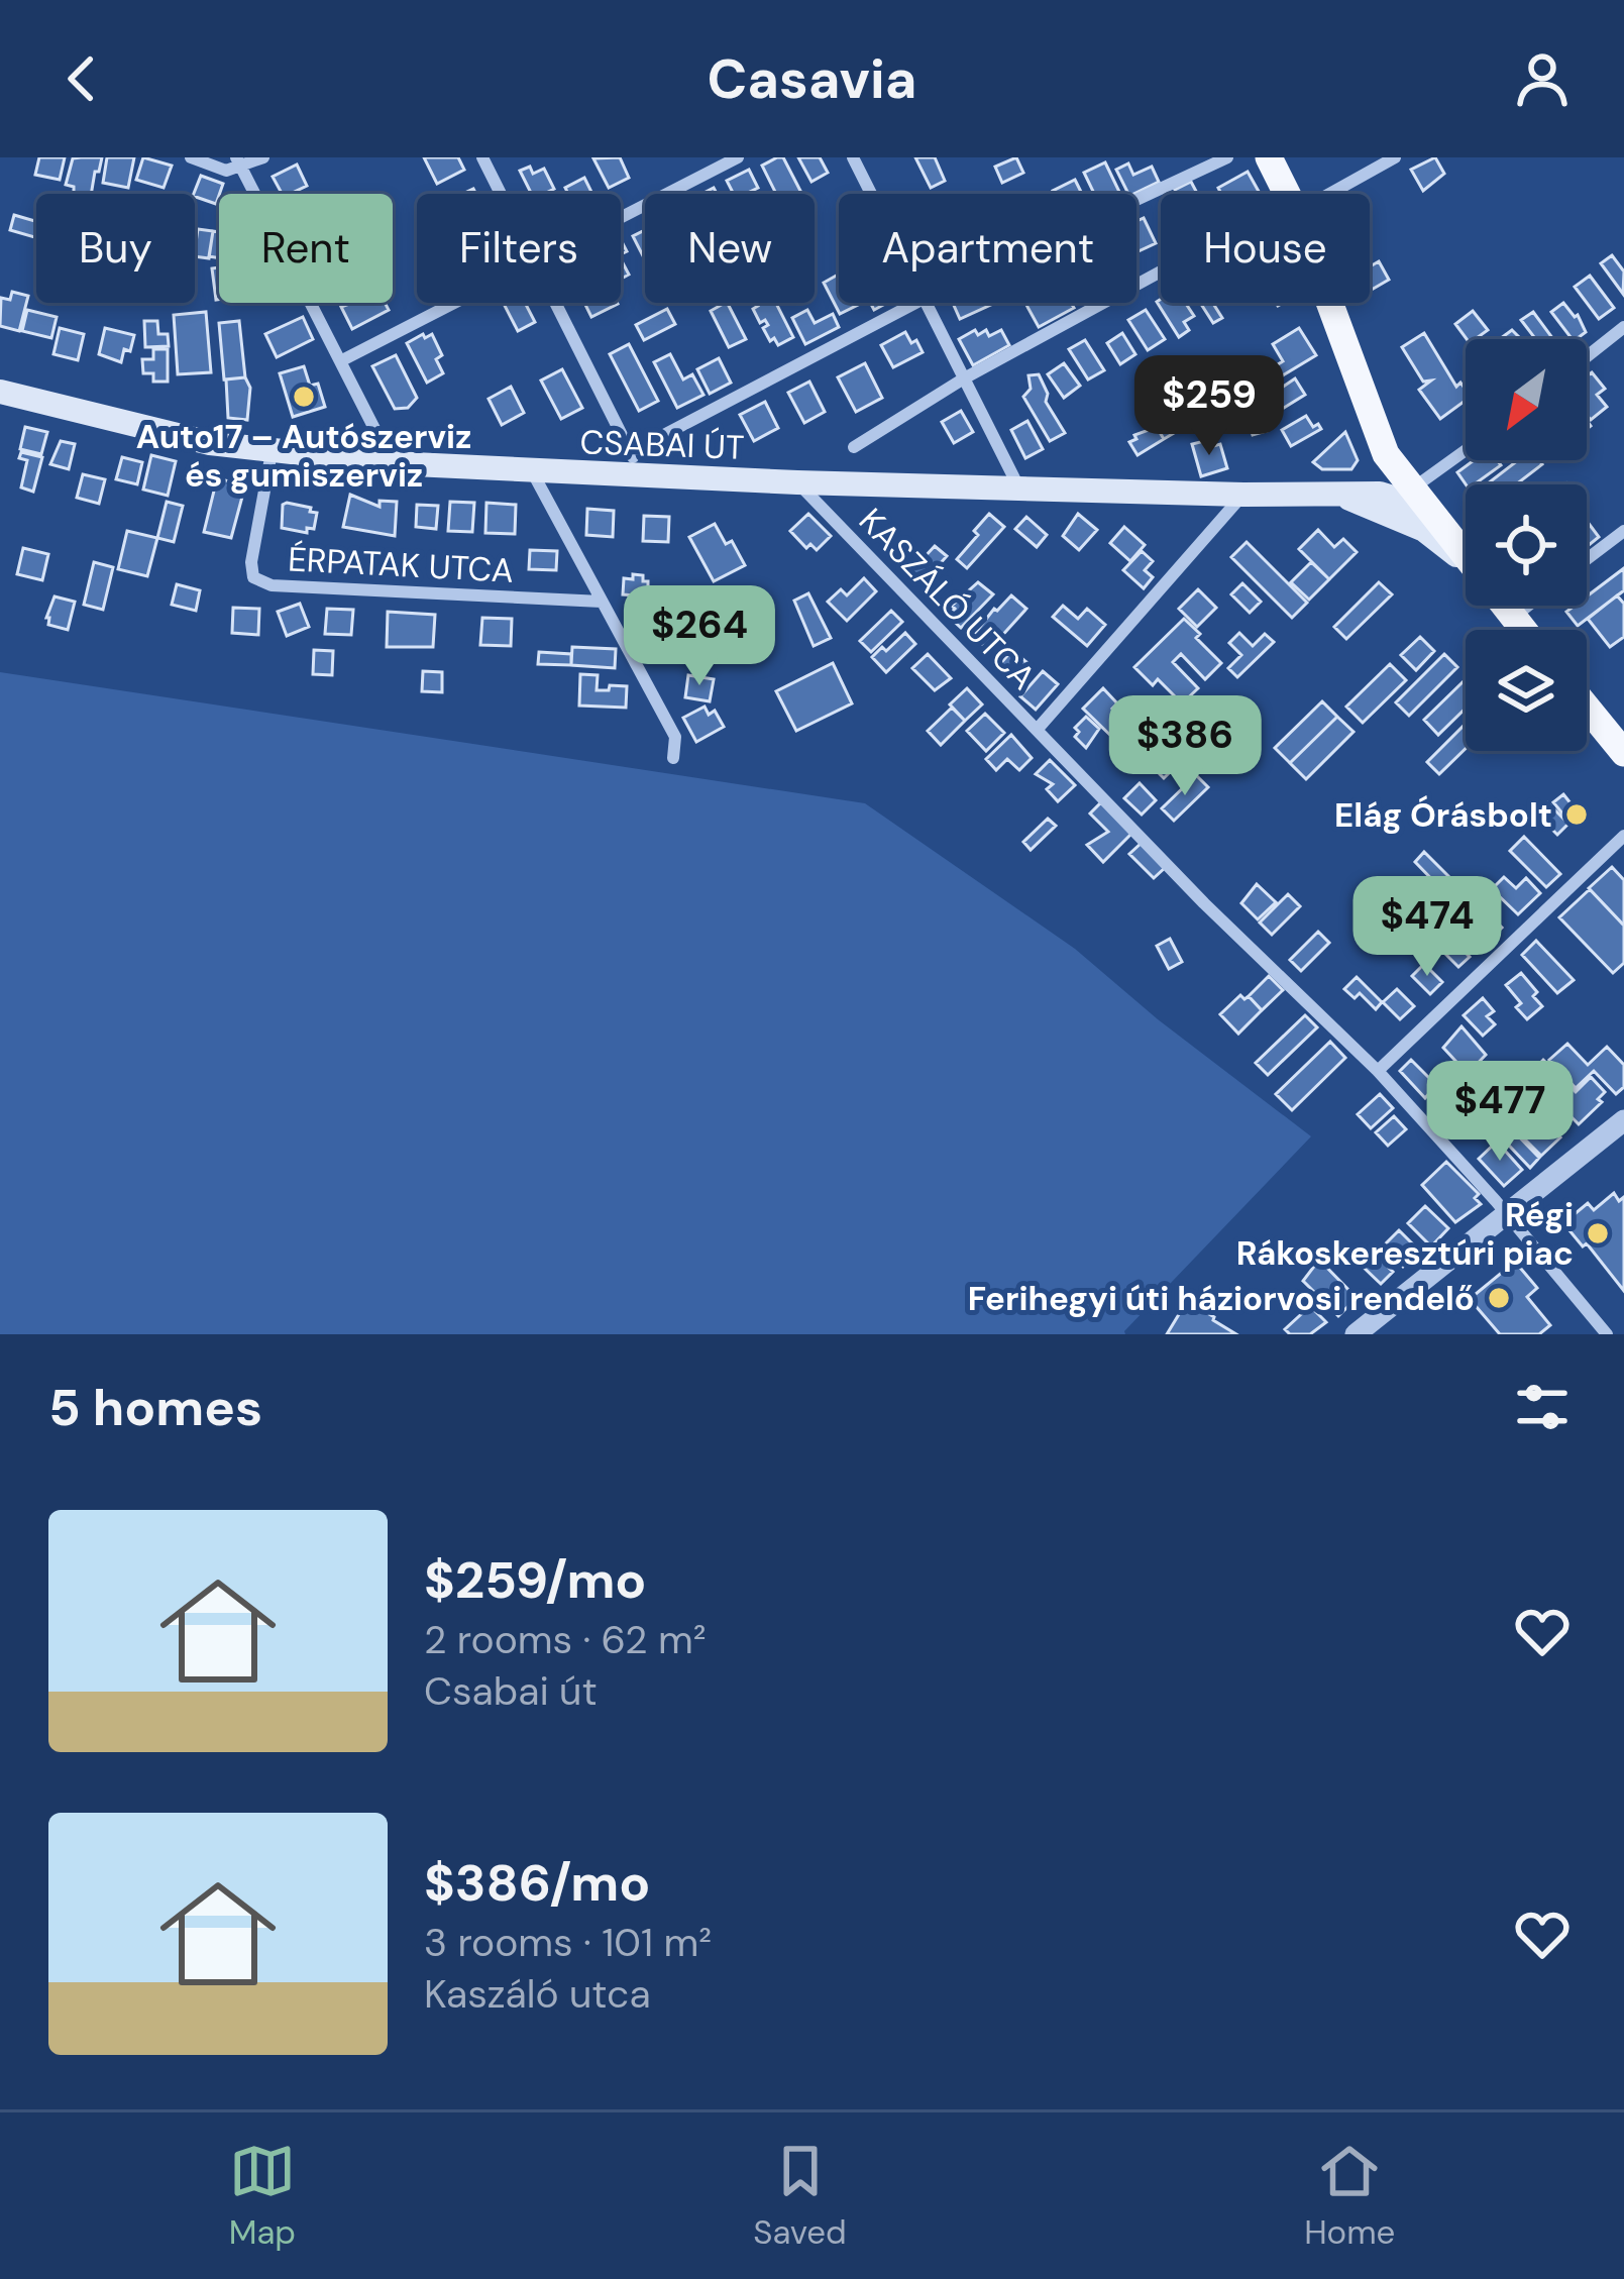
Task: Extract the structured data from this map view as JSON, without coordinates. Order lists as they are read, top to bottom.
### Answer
{
  "streets": {
    "main road": ["CSABAI ÚT"],
    "street": ["ÉRPATAK UTCA", "KASZÁLÓ UTCA"]
  },
  "crossings": [
    ["CSABAI ÚT", "ÉRPATAK UTCA"],
    ["CSABAI ÚT", "KASZÁLÓ UTCA"]
  ],
  "places": [
    "Auto17 – Autószerviz és gumiszerviz",
    "Elág Órásbolt",
    "Régi Rákoskeresztúri piac",
    "Ferihegyi úti háziorvosi rendelő"
  ],
  "north": "bottom left",
  "page": {
    "header": "Casavia",
    "chip": [
      "Buy",
      "Rent",
      "Filters",
      "New",
      "Apartment",
      "House"
    ],
    "price": [
      "$259",
      "$264",
      "$386",
      "$474",
      "$477"
    ],
    "heading": "5 homes",
    "list": [
      {
        "name": "$259/mo",
        "note": "2 rooms · 62 m² · Csabai út"
      },
      {
        "name": "$386/mo",
        "note": "3 rooms · 101 m² · Kaszáló utca"
      }
    ],
    "tabs": ["Map", "Saved", "Home"]
  }
}
